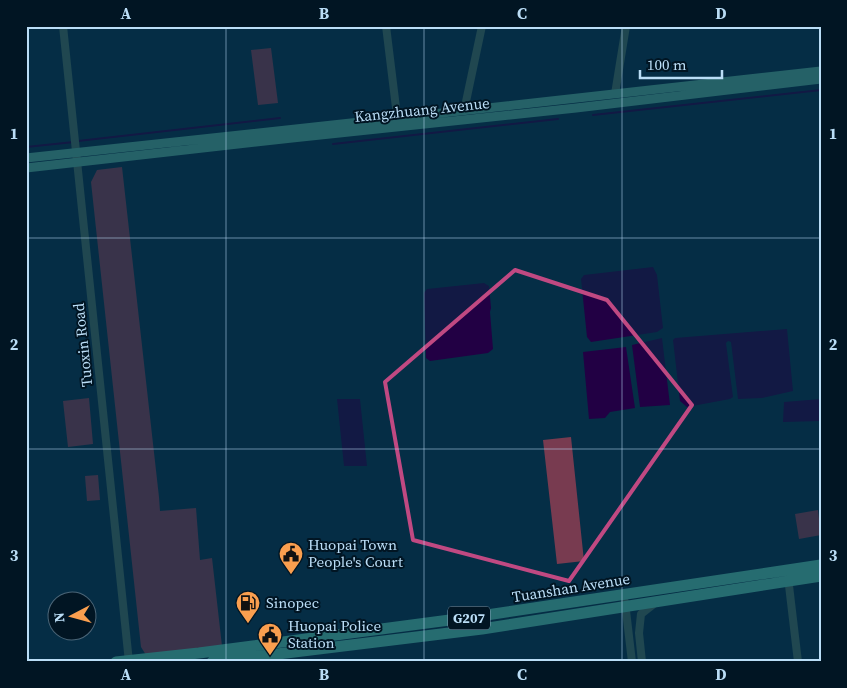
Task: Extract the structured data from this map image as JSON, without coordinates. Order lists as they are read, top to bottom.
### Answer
{
  "streets": {
    "highway": ["Tuanshan Avenue", "G207"],
    "main road": ["Kangzhuang Avenue"],
    "street": ["Tuoxin Road"]
  },
  "crossings": [
    ["Kangzhuang Avenue", "Tuoxin Road"],
    ["Tuoxin Road", "Tuanshan Avenue"]
  ],
  "places": {
    "public building": ["Huopai Town People's Court", "Huopai Police Station"],
    "fuel station": ["Sinopec"]
  },
  "scale_bar": "100 m",
  "north": "left",
  "grid": {
    "columns": [
      "A",
      "B",
      "C",
      "D"
    ],
    "rows": ["1", "2", "3"]
  }
}
